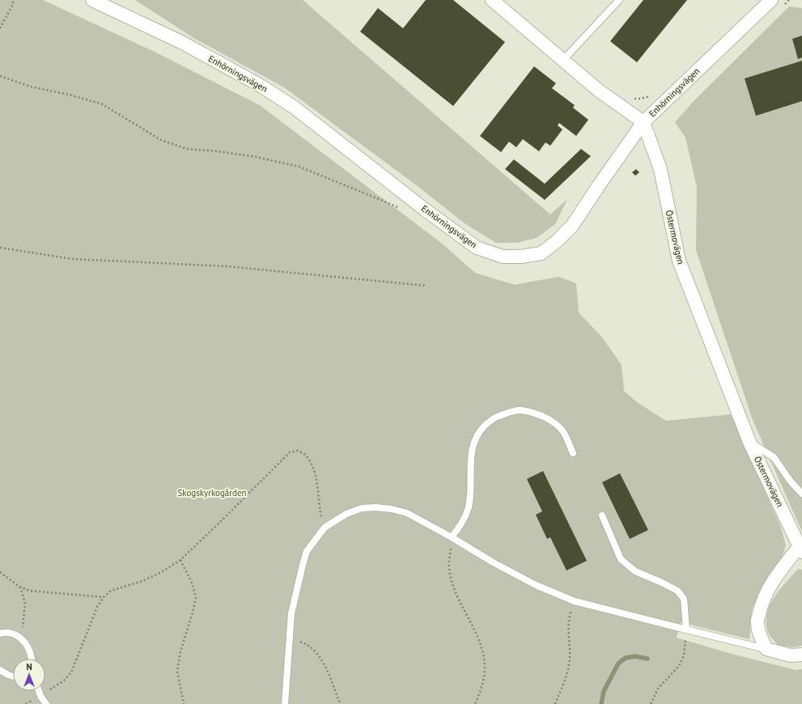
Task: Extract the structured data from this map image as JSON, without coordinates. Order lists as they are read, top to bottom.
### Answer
{
  "streets": {
    "street": ["Enhörningsvägen", "Östermovägen"]
  },
  "crossings": [
    ["Enhörningsvägen", "Östermovägen"]
  ],
  "parks": ["Skogskyrkogården"],
  "north": "top"
}
